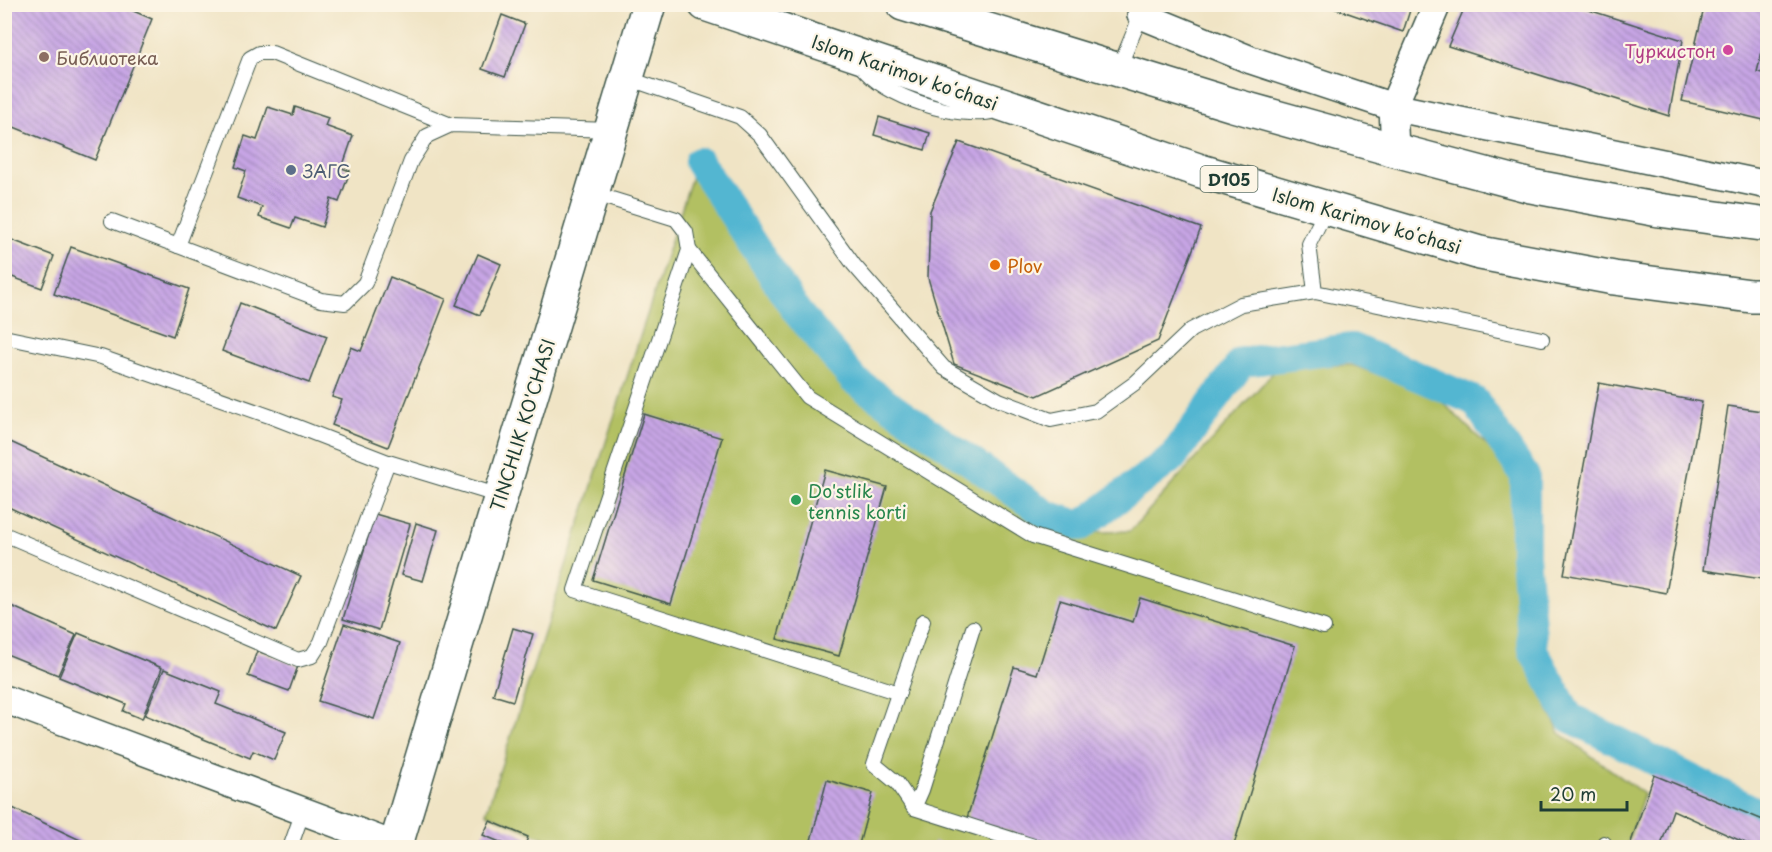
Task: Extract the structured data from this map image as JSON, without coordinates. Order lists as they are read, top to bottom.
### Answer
{
  "streets": {
    "main road": ["Islom Karimov koʻchasi", "D105", "TINCHLIK KO'CHASI"]
  },
  "places": [
    "Туркистон",
    "Библиотека",
    "ЗАГС",
    "Plov",
    "Do'stlik tennis korti"
  ],
  "scale_bar": "20 m"
}
